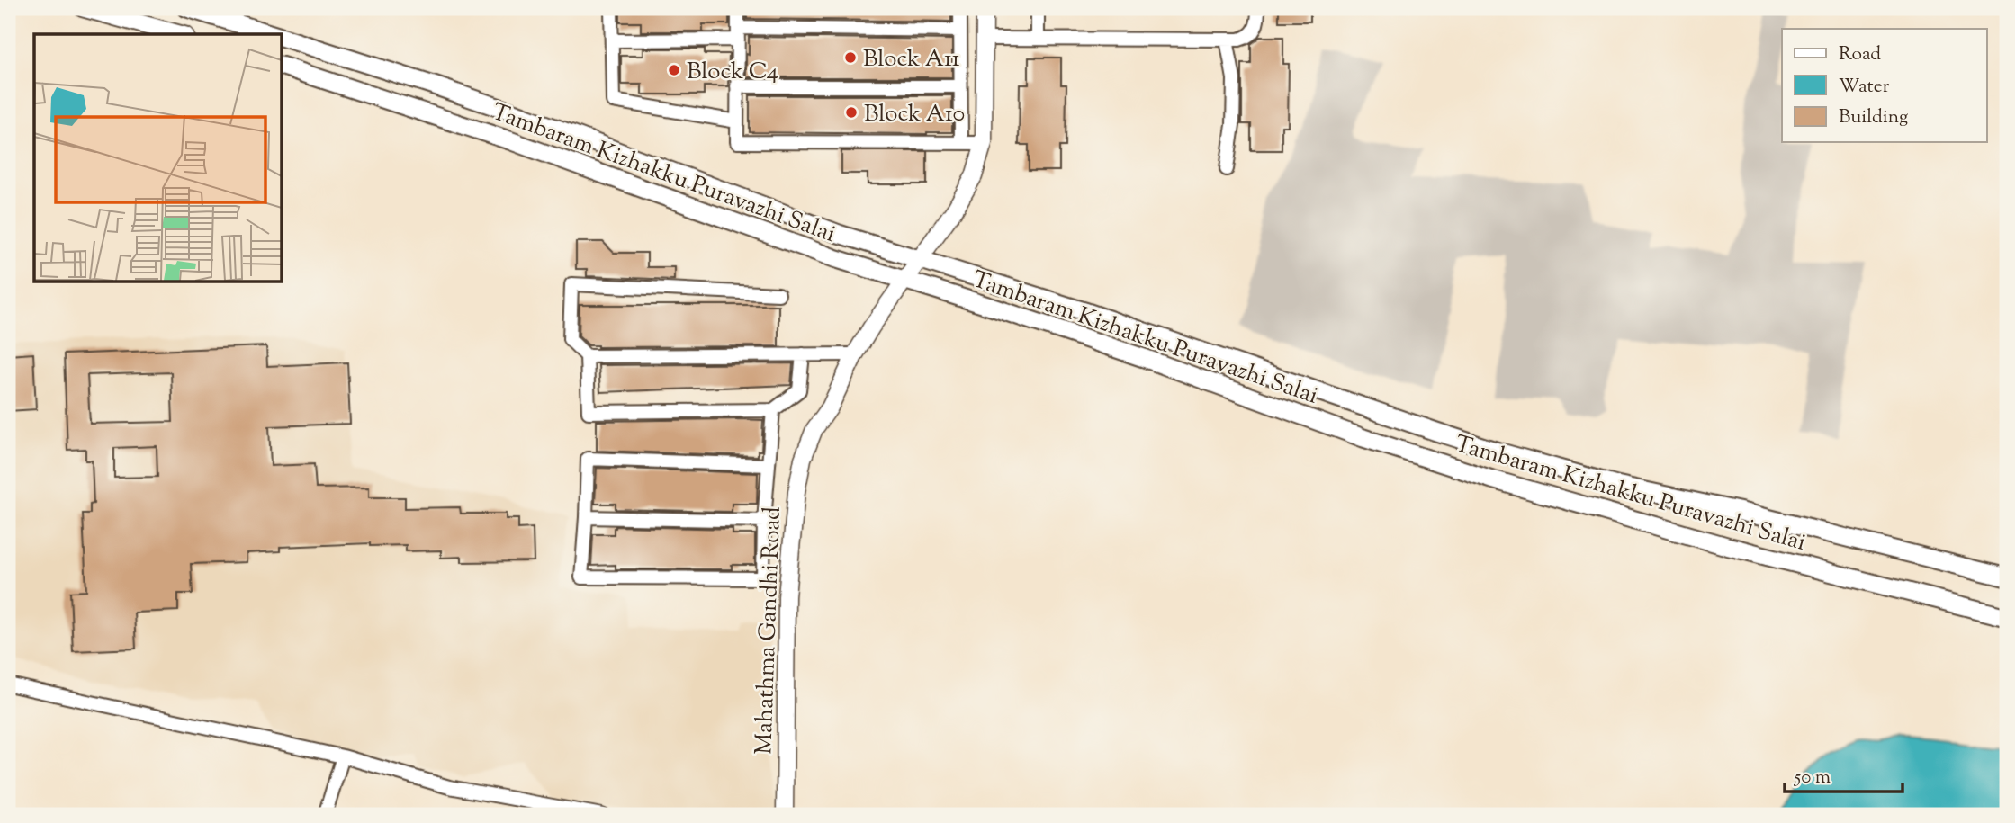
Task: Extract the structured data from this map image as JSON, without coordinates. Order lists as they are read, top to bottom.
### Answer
{
  "streets": {
    "main road": ["Tambaram Kizhakku Puravazhi Salai"],
    "street": ["Mahathma Gandhi Road"]
  },
  "crossings": [
    ["Tambaram Kizhakku Puravazhi Salai", "Mahathma Gandhi Road"]
  ],
  "places": ["Block A11", "Block C4", "Block A10"],
  "legend": ["Road", "Water", "Building"],
  "scale_bar": "50 m"
}
